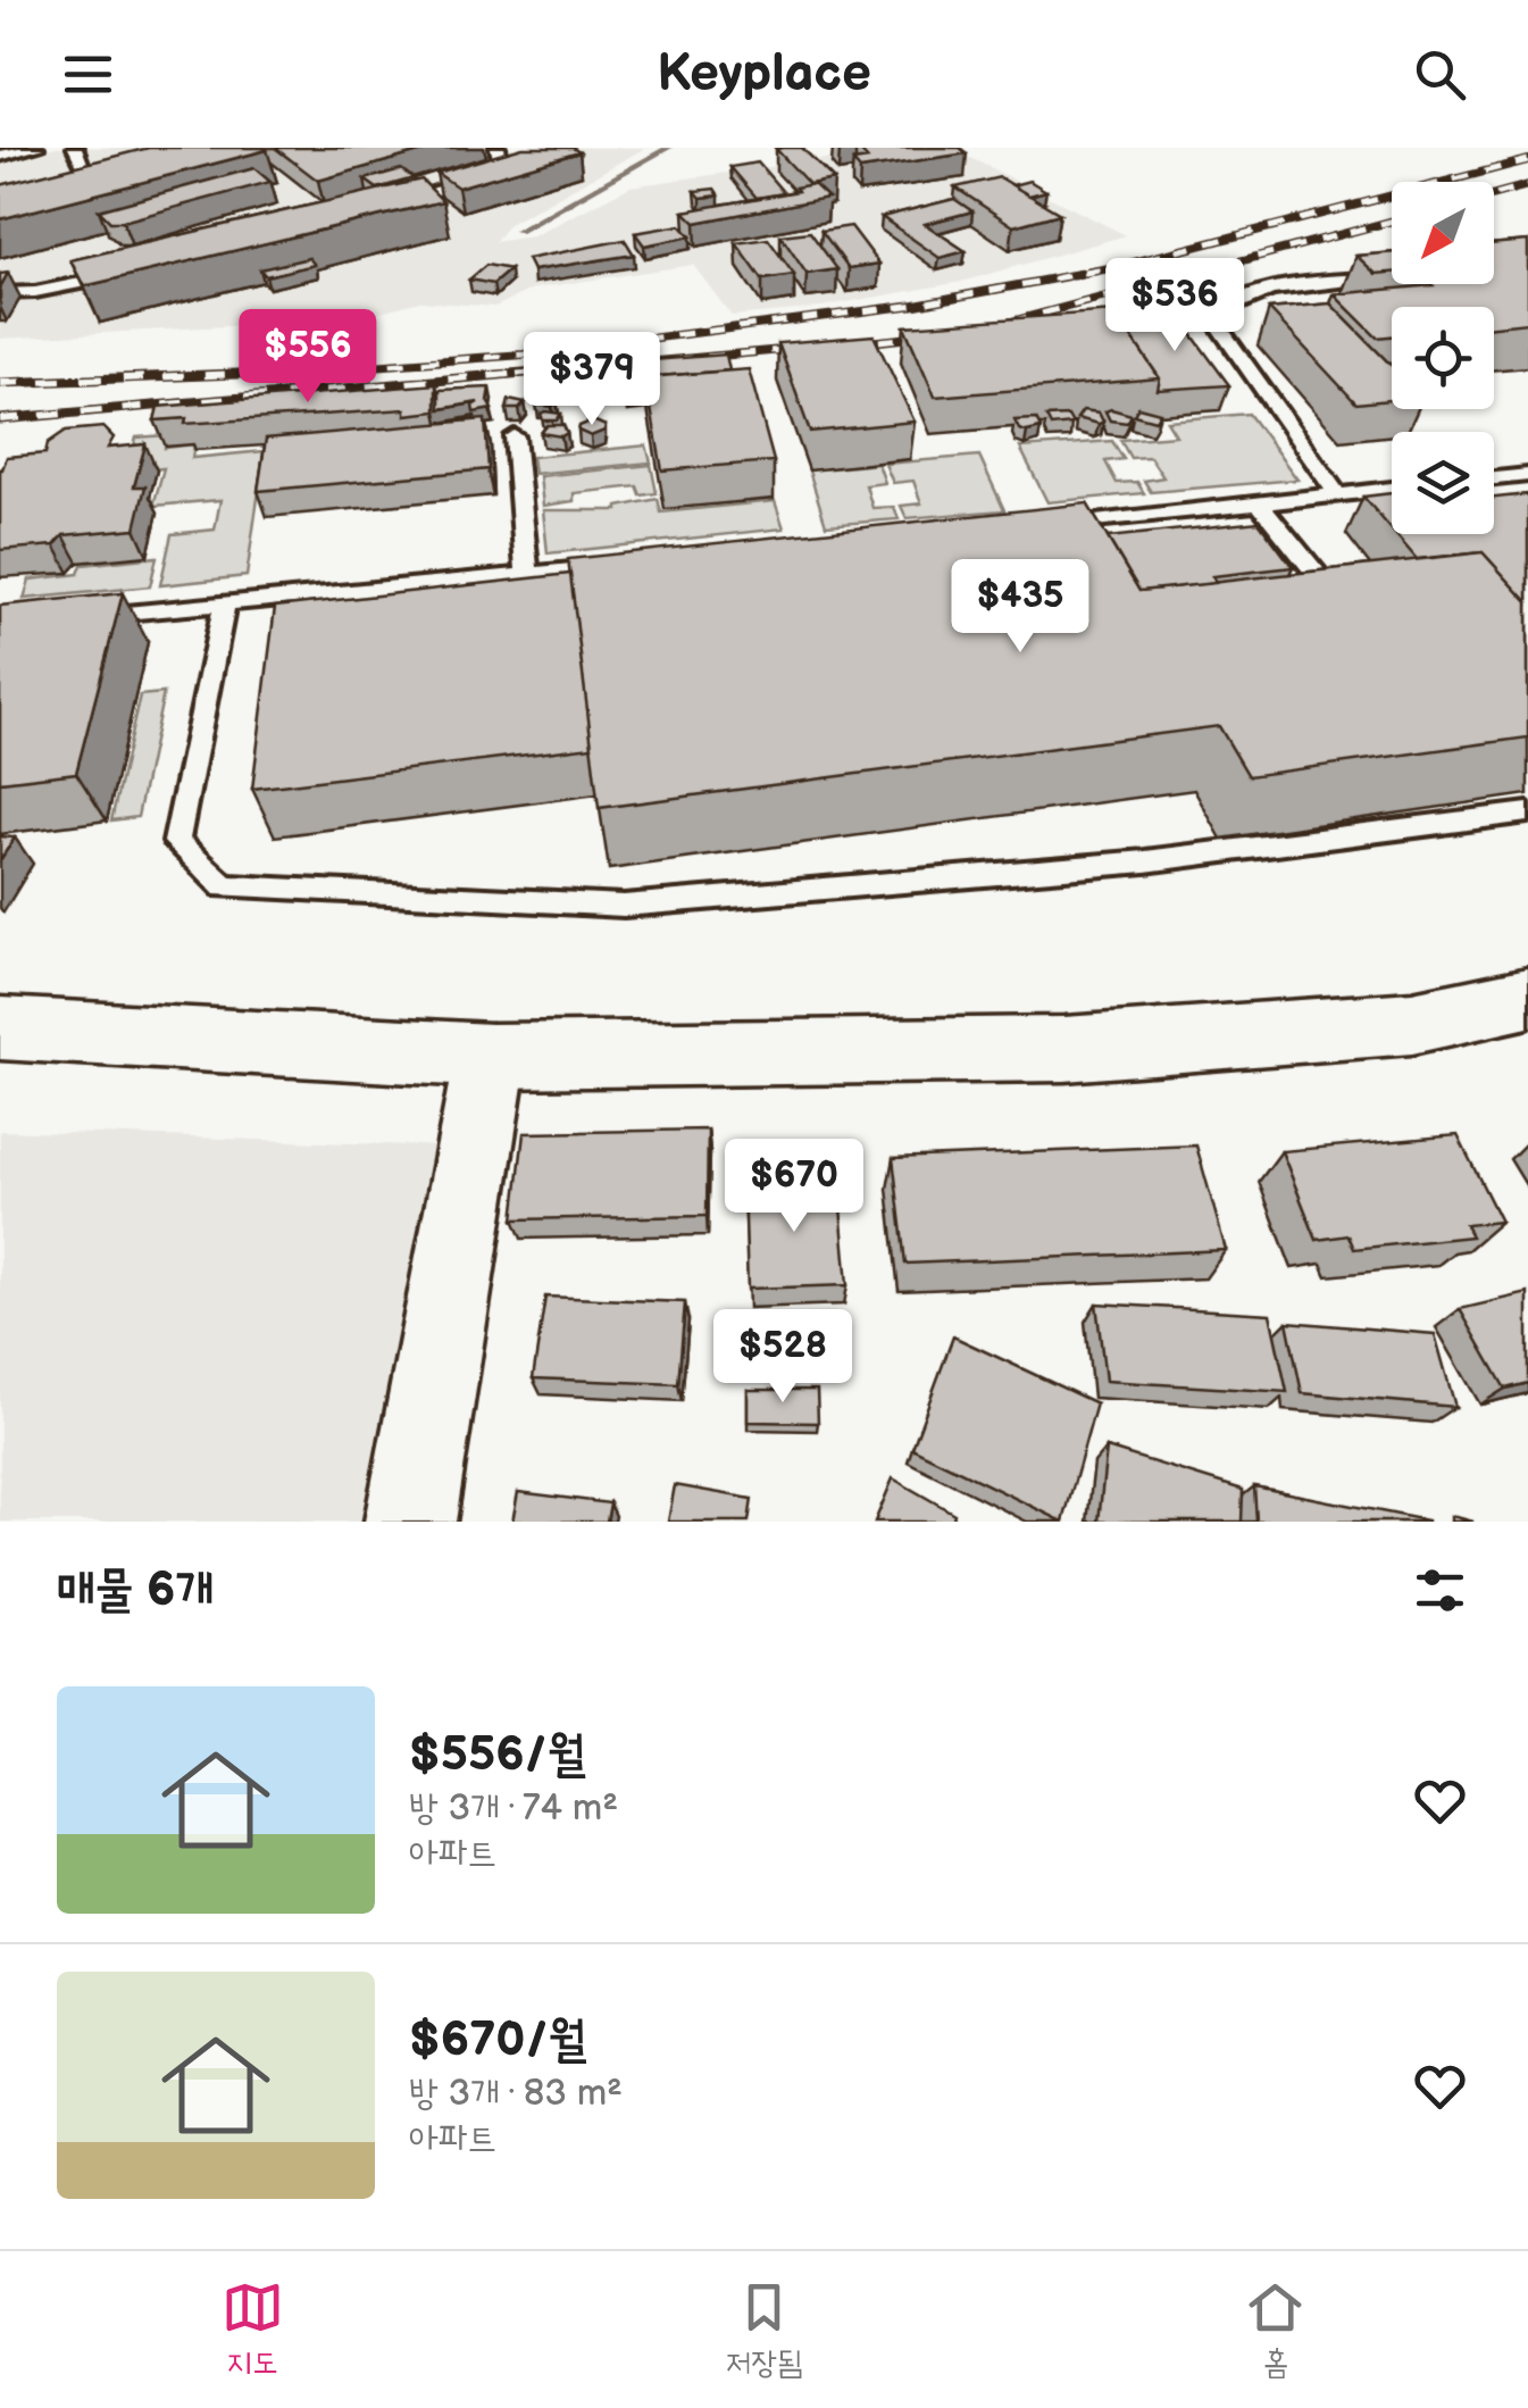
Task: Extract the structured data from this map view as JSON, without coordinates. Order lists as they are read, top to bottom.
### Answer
{
  "north": "bottom left",
  "page": {
    "header": "Keyplace",
    "price": [
      "$536",
      "$556",
      "$379",
      "$435",
      "$670",
      "$528"
    ],
    "heading": "매물 6개",
    "list": [
      {
        "name": "$556/월",
        "note": "방 3개 · 74 m² · 아파트"
      },
      {
        "name": "$670/월",
        "note": "방 3개 · 83 m² · 아파트"
      }
    ],
    "tabs": ["지도", "저장됨", "홈"]
  }
}
